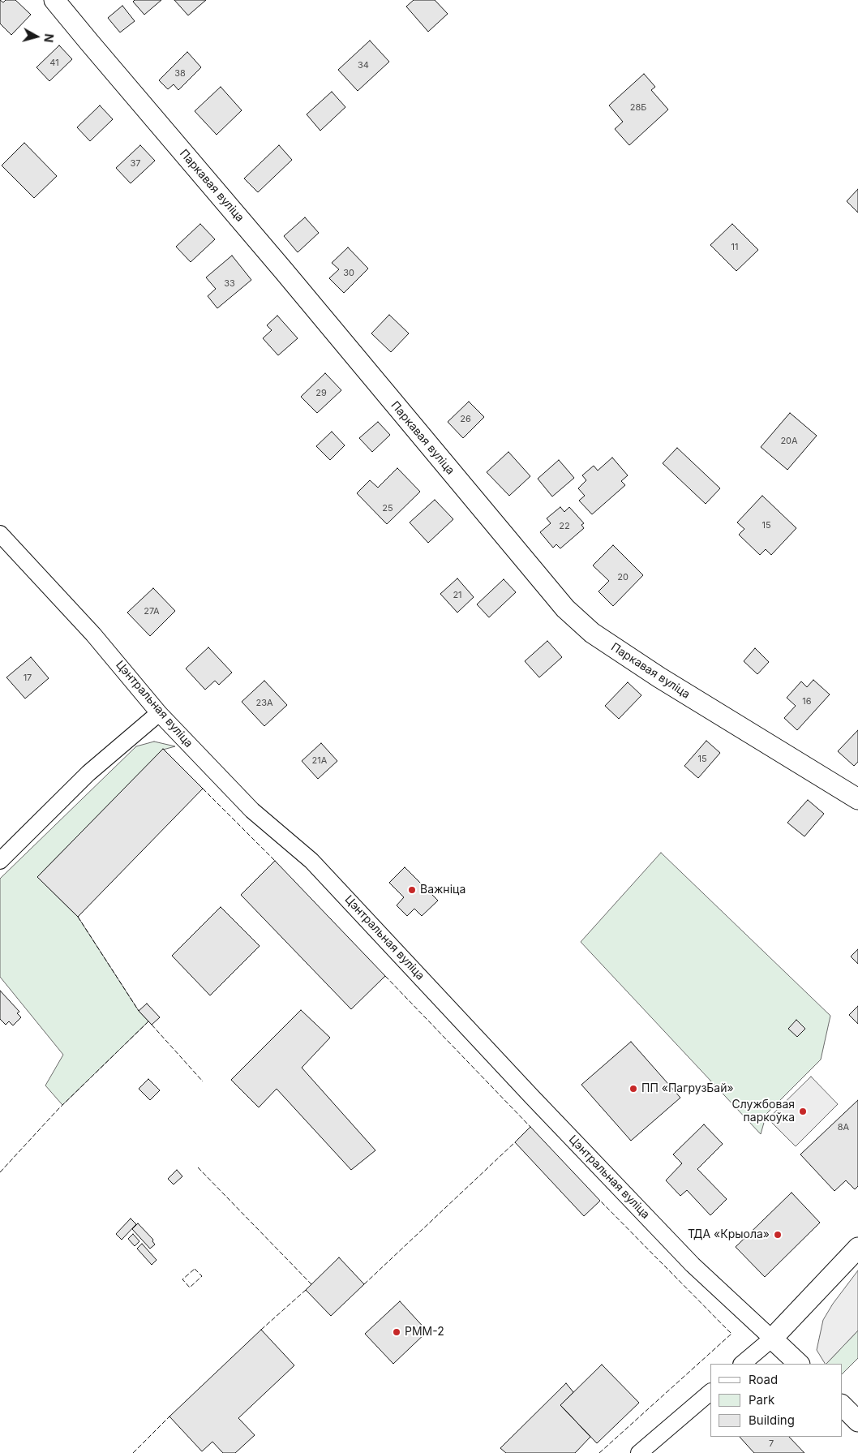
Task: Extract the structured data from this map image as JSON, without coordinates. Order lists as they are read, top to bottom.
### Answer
{
  "streets": {
    "street": ["Паркавая вуліца", "Цэнтральная вуліца"]
  },
  "places": [
    "Важніца",
    "ПП «ПагрузБай»",
    "Службовая паркоўка",
    "ТДА «Крыола»",
    "РММ-2"
  ],
  "house_numbers": [
    "41",
    "34",
    "38",
    "28Б",
    "37",
    "11",
    "30",
    "33",
    "29",
    "26",
    "20А",
    "25",
    "15",
    "22",
    "20",
    "21",
    "27А",
    "17",
    "16",
    "23А",
    "15",
    "21А",
    "8А",
    "7"
  ],
  "legend": ["Road", "Park", "Building"],
  "north": "right"
}
